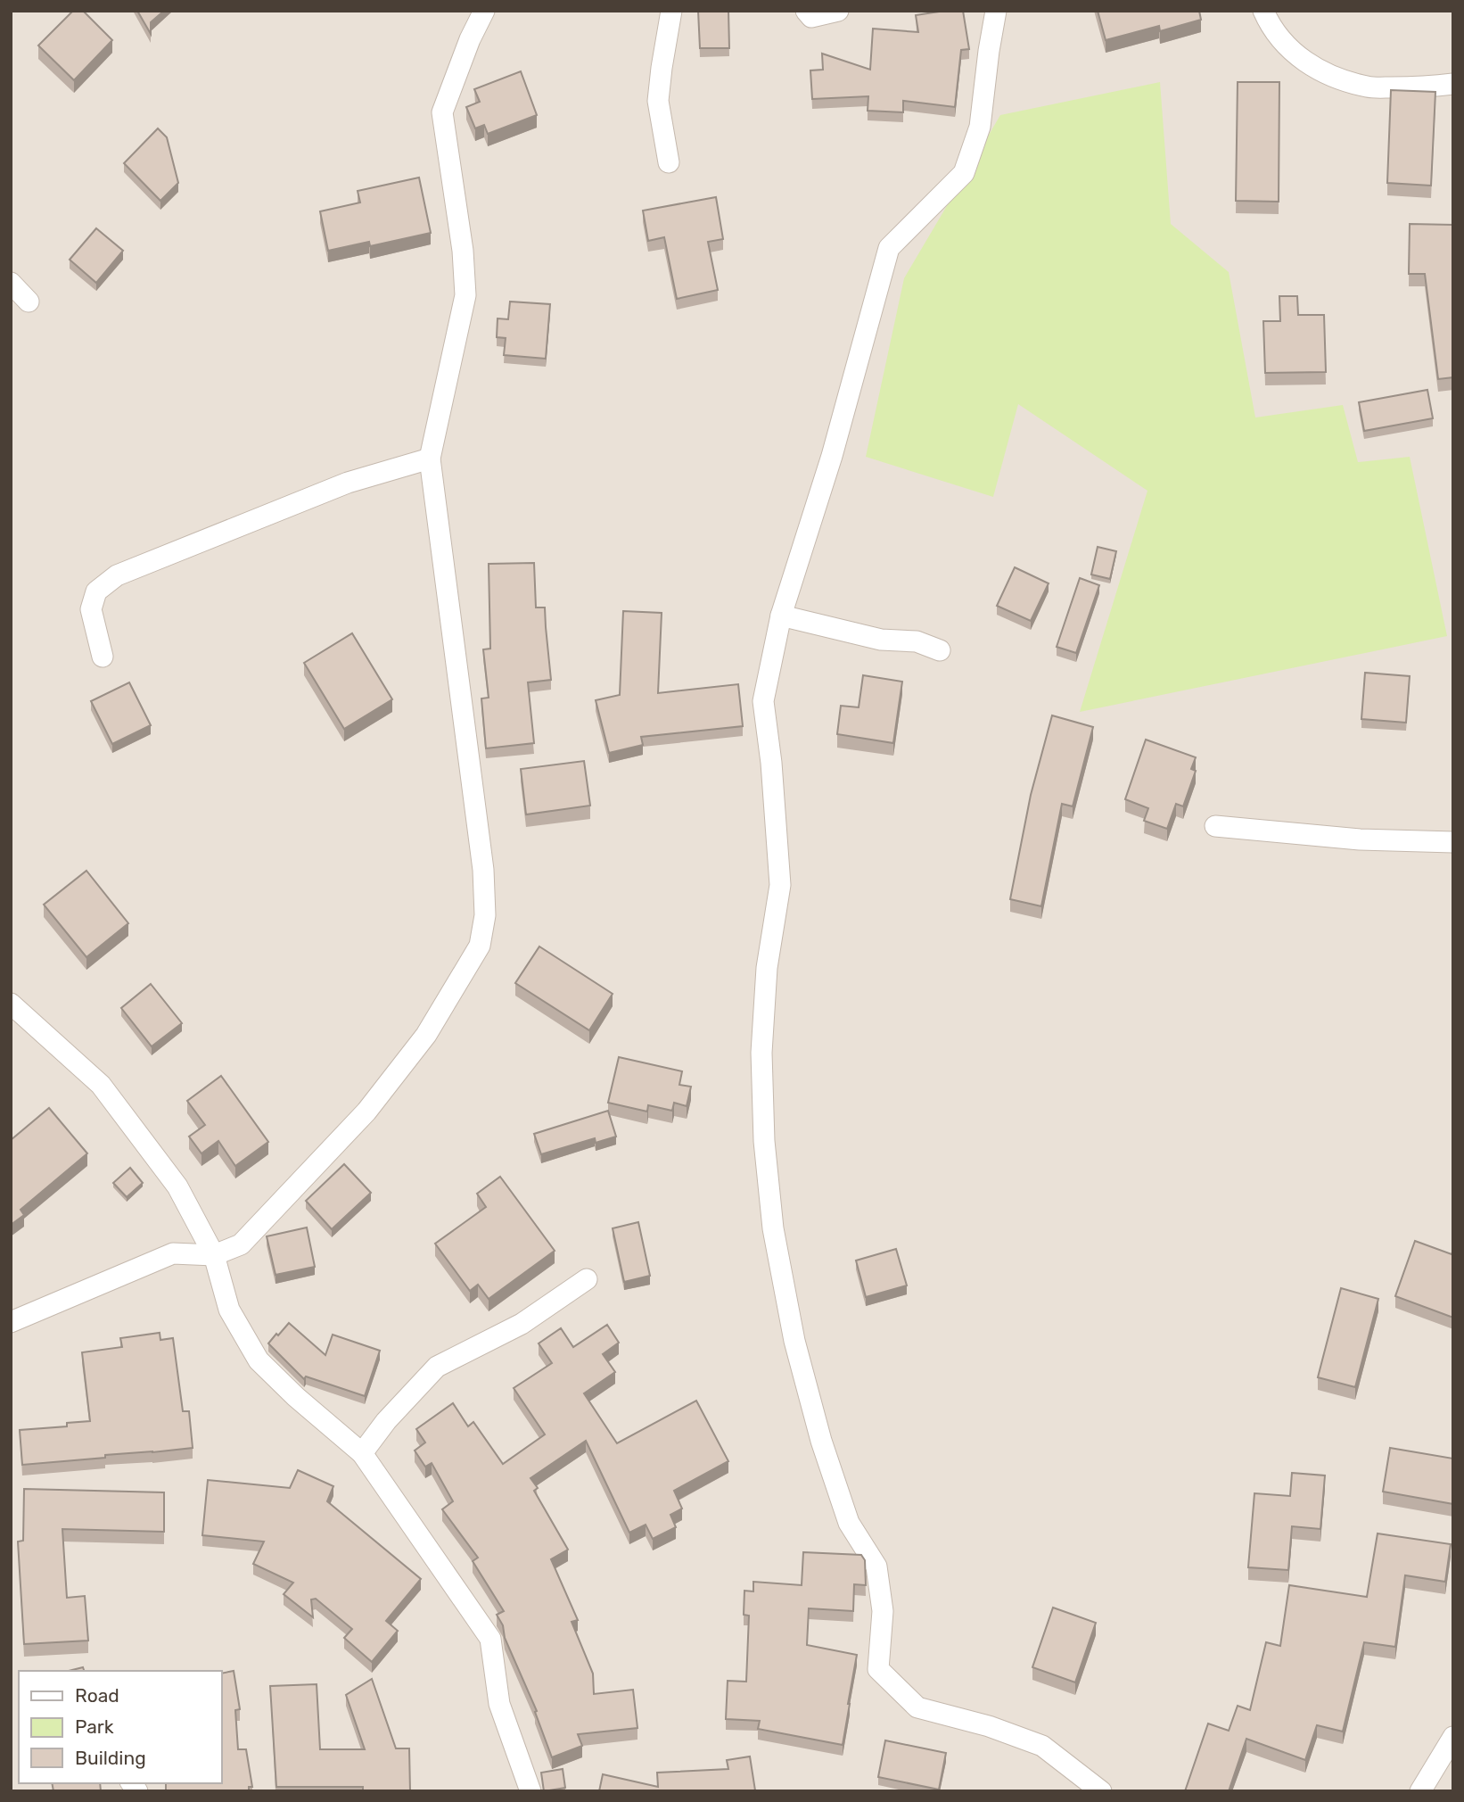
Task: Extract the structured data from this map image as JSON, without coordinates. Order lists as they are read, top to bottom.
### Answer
{
  "legend": ["Road", "Park", "Building"]
}
